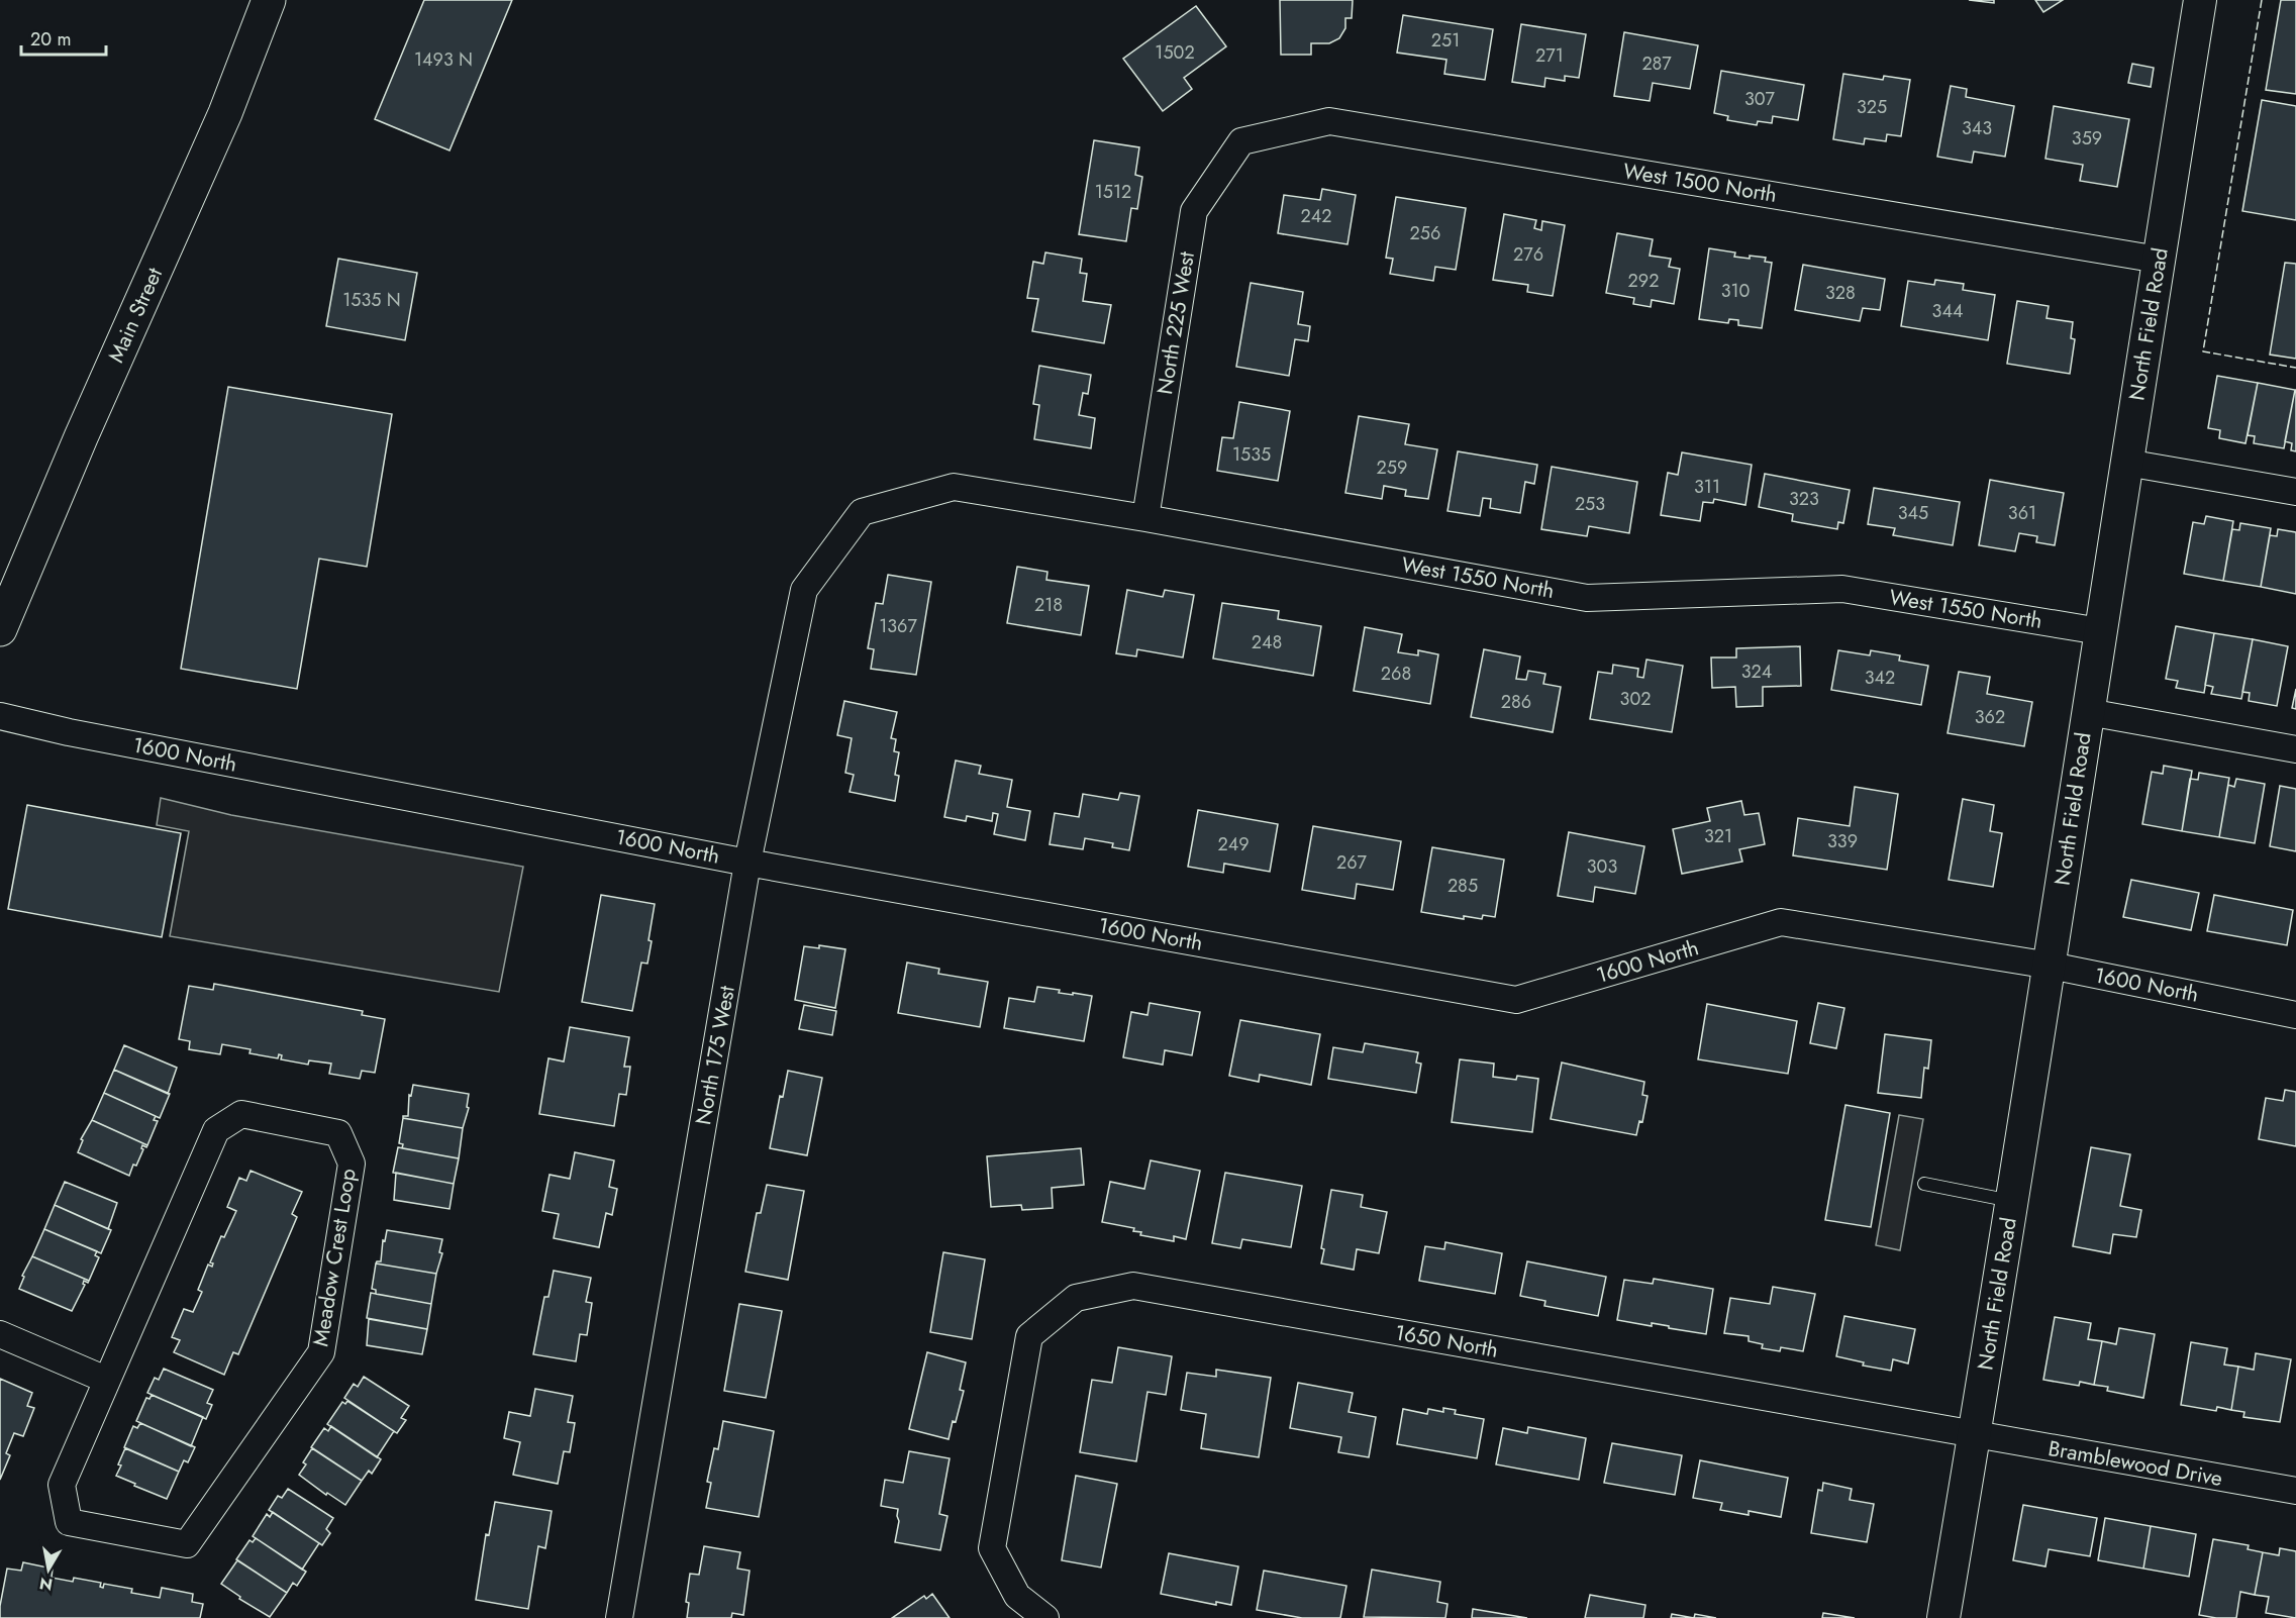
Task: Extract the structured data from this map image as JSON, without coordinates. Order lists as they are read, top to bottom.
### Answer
{
  "streets": {
    "main road": ["Main Street"],
    "street": [
      "West 1500 North",
      "North 225 West",
      "North Field Road",
      "West 1550 North",
      "1600 North",
      "North 175 West",
      "Meadow Crest Loop",
      "1650 North",
      "Bramblewood Drive"
    ]
  },
  "crossings": [
    ["West 1500 North", "North 225 West"],
    ["West 1500 North", "North Field Road"],
    ["North 225 West", "West 1550 North"],
    ["North Field Road", "West 1550 North"],
    ["North Field Road", "1600 North"],
    ["North Field Road", "1650 North"],
    ["North Field Road", "Bramblewood Drive"],
    ["West 1550 North", "North 175 West"],
    ["1600 North", "North 175 West"],
    ["1650 North", "Bramblewood Drive"]
  ],
  "house_numbers": [
    "251",
    "1502",
    "271",
    "1493 N",
    "287",
    "307",
    "325",
    "343",
    "359",
    "1512",
    "242",
    "256",
    "276",
    "292",
    "310",
    "328",
    "1535 N",
    "344",
    "1535",
    "259",
    "311",
    "323",
    "253",
    "345",
    "361",
    "218",
    "1367",
    "248",
    "324",
    "268",
    "342",
    "302",
    "286",
    "362",
    "321",
    "339",
    "249",
    "267",
    "303",
    "285"
  ],
  "scale_bar": "20 m",
  "north": "bottom"
}
